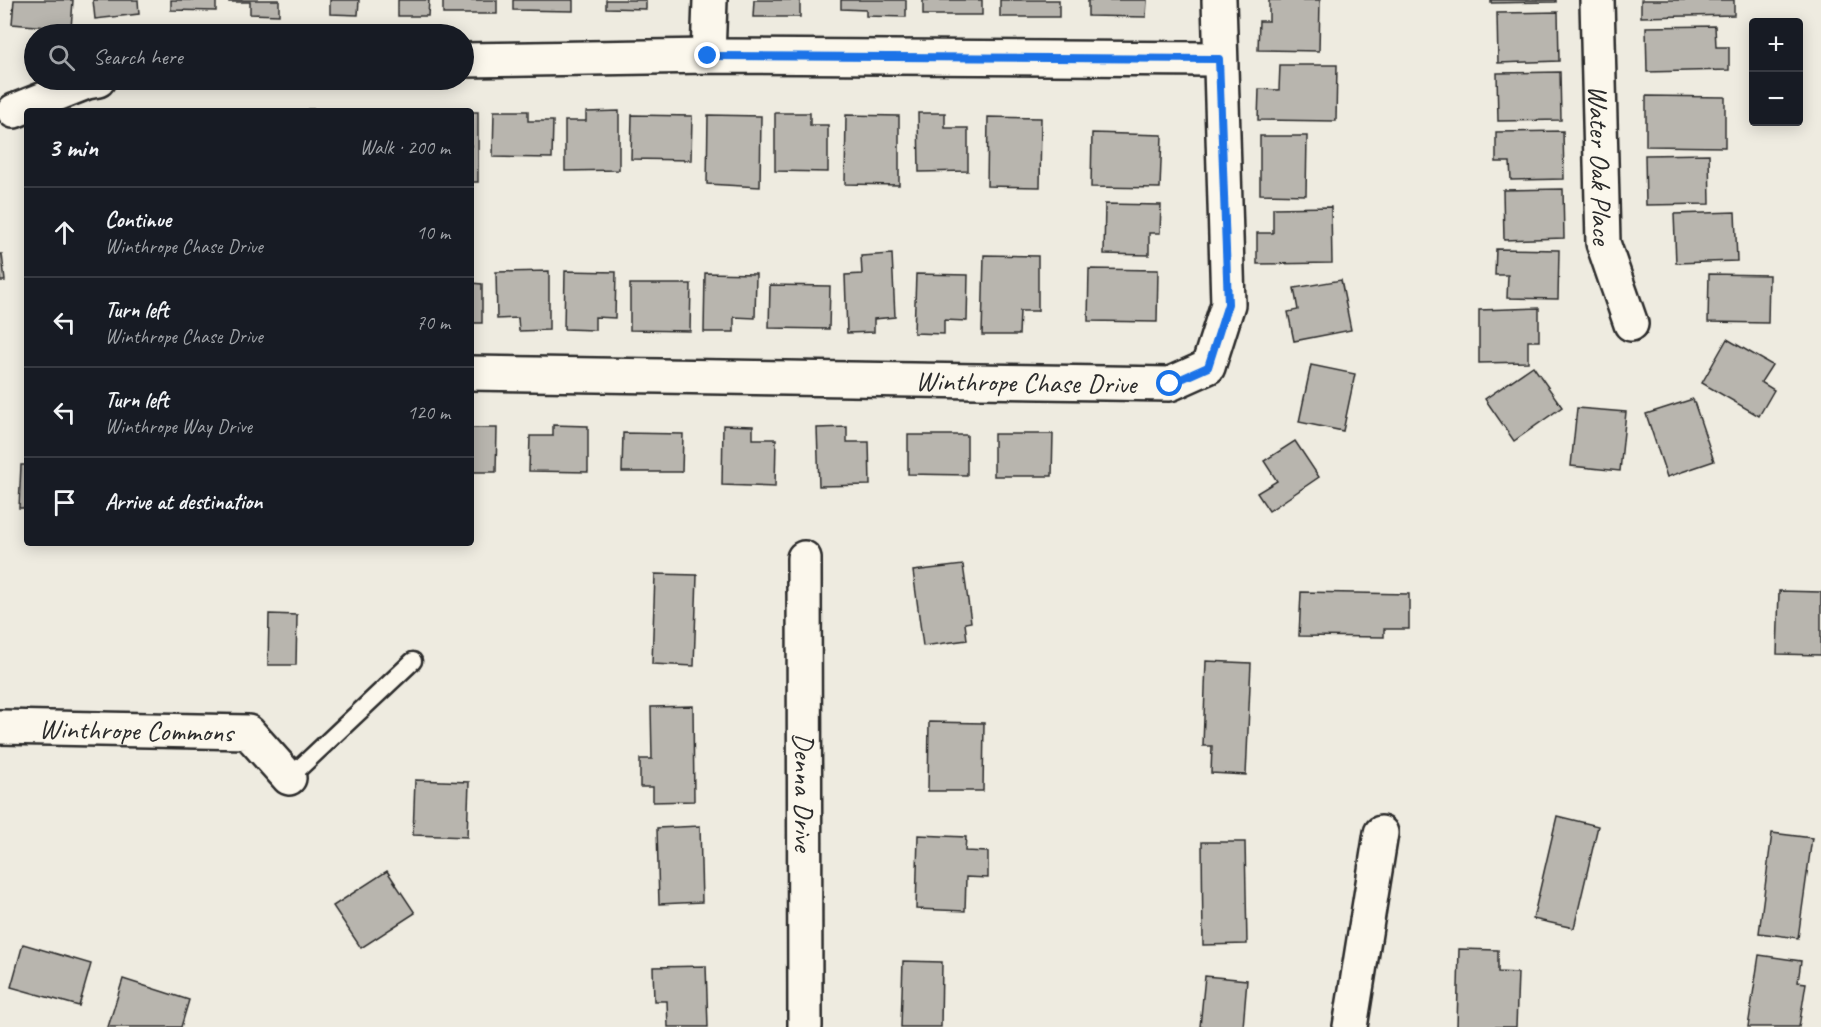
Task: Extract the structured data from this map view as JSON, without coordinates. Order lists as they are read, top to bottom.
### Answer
{
  "streets": {
    "street": [
      "Water Oak Place",
      "Winthrope Chase Drive",
      "Winthrope Commons",
      "Denna Drive"
    ]
  },
  "page": {
    "map_buttons": ["+", "−"],
    "search": "Search here",
    "heading": ["3 min", "Walk · 200 m"],
    "list": [
      ["Continue", "Winthrope Chase Drive", "10 m"],
      ["Turn left", "Winthrope Chase Drive", "70 m"],
      ["Turn left", "Winthrope Way Drive", "120 m"],
      "Arrive at destination"
    ]
  }
}
